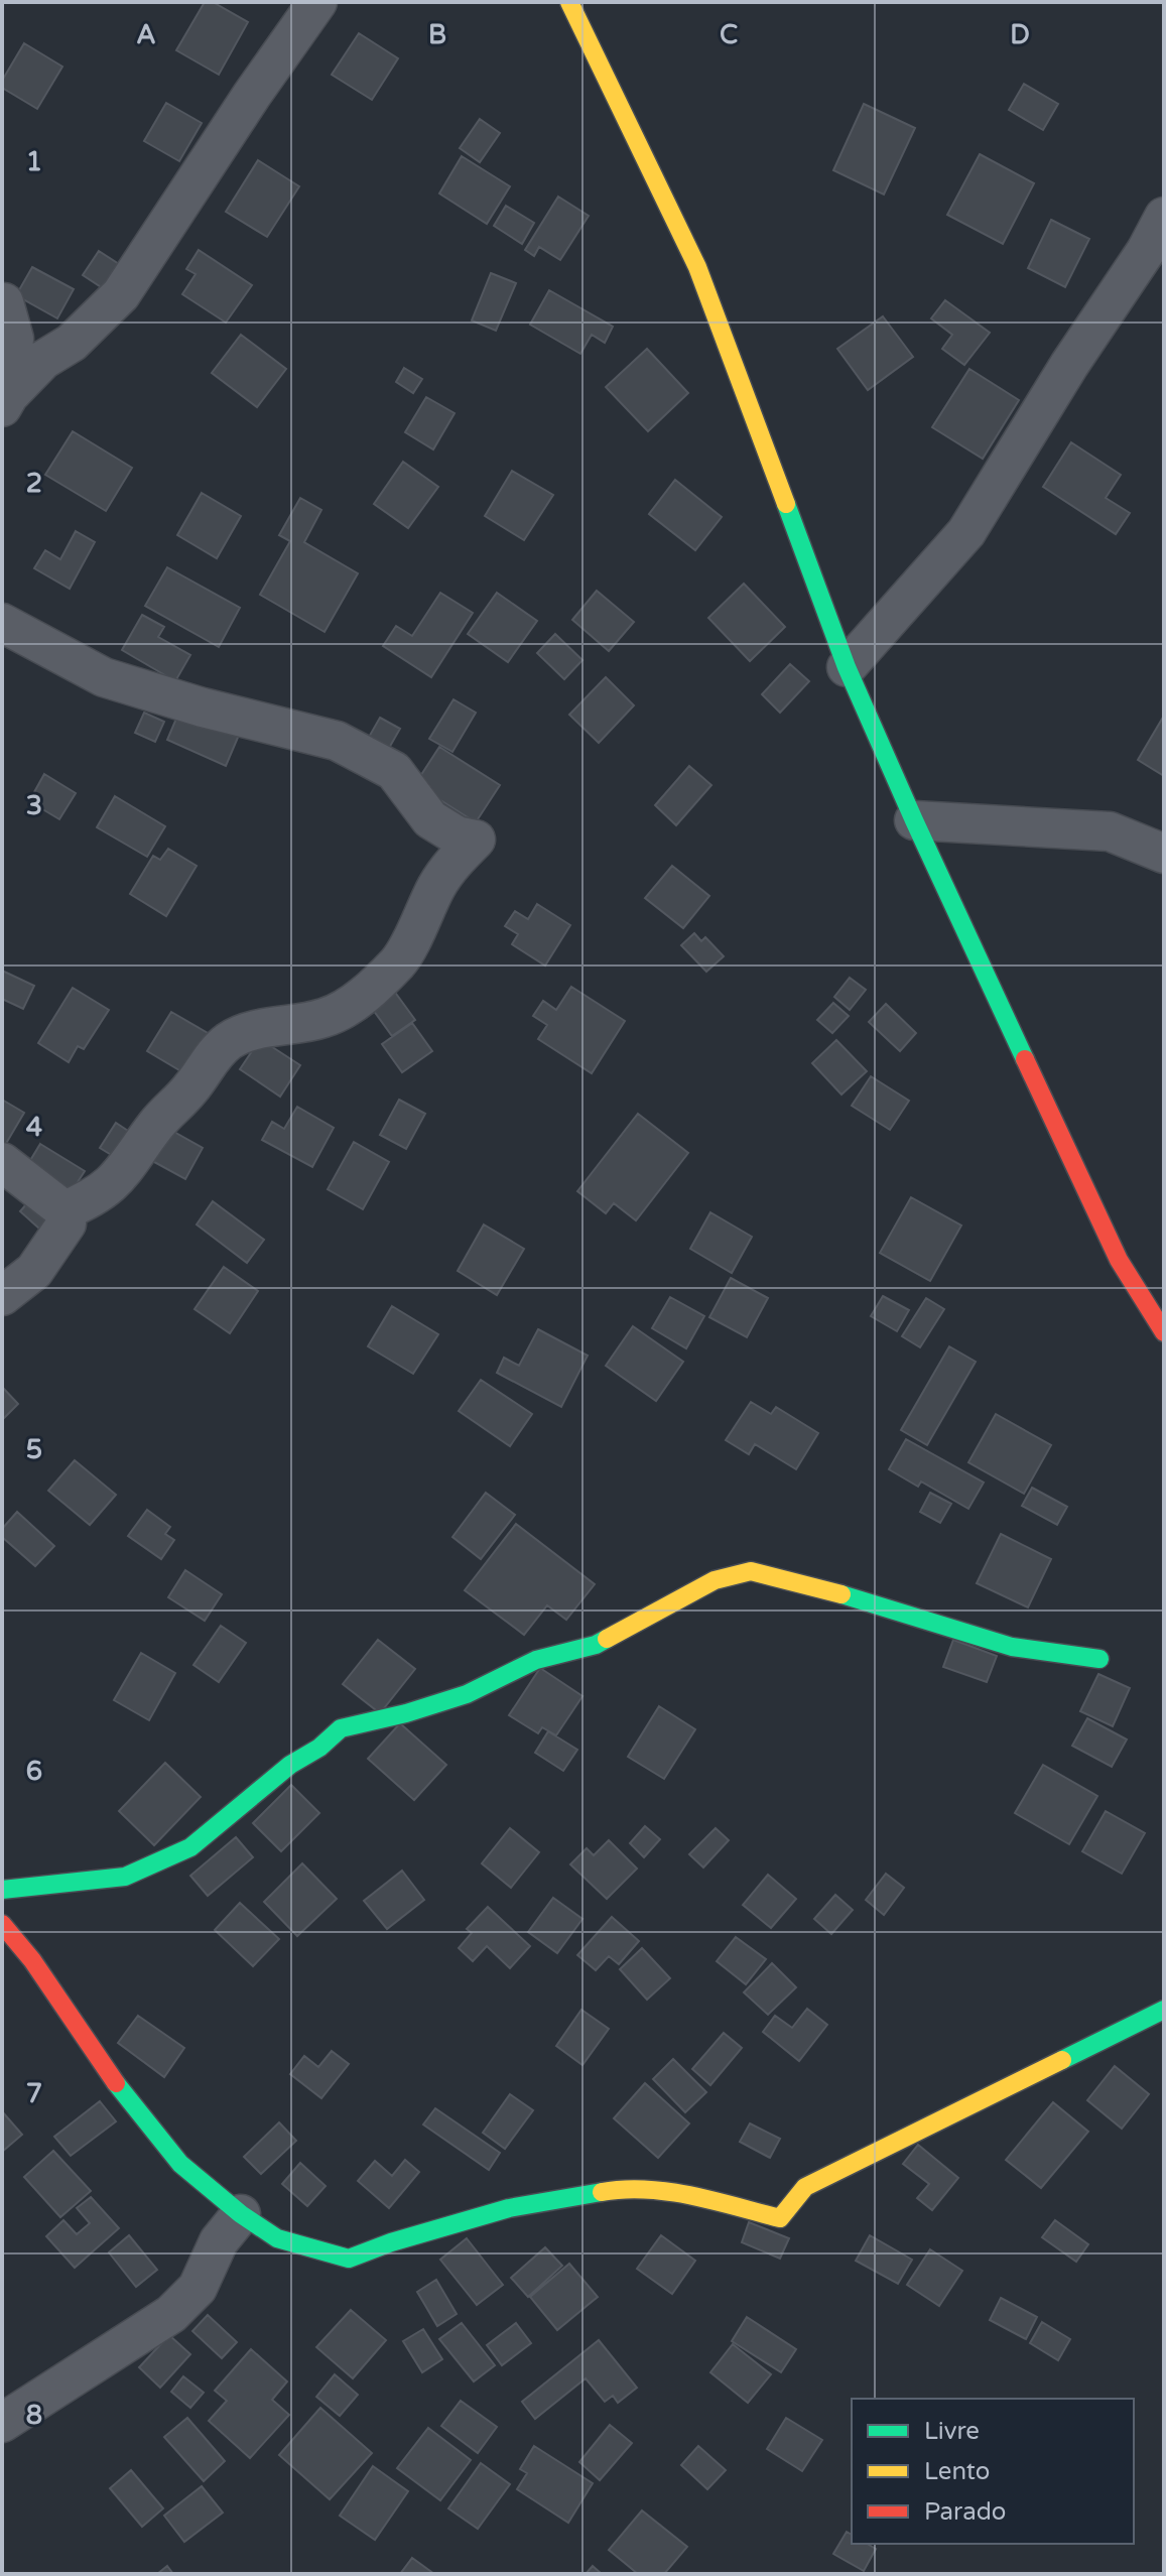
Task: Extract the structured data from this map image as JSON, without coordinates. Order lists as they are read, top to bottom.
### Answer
{
  "legend": ["Livre", "Lento", "Parado"],
  "grid": {
    "columns": [
      "A",
      "B",
      "C",
      "D"
    ],
    "rows": [
      "1",
      "2",
      "3",
      "4",
      "5",
      "6",
      "7",
      "8"
    ]
  }
}
